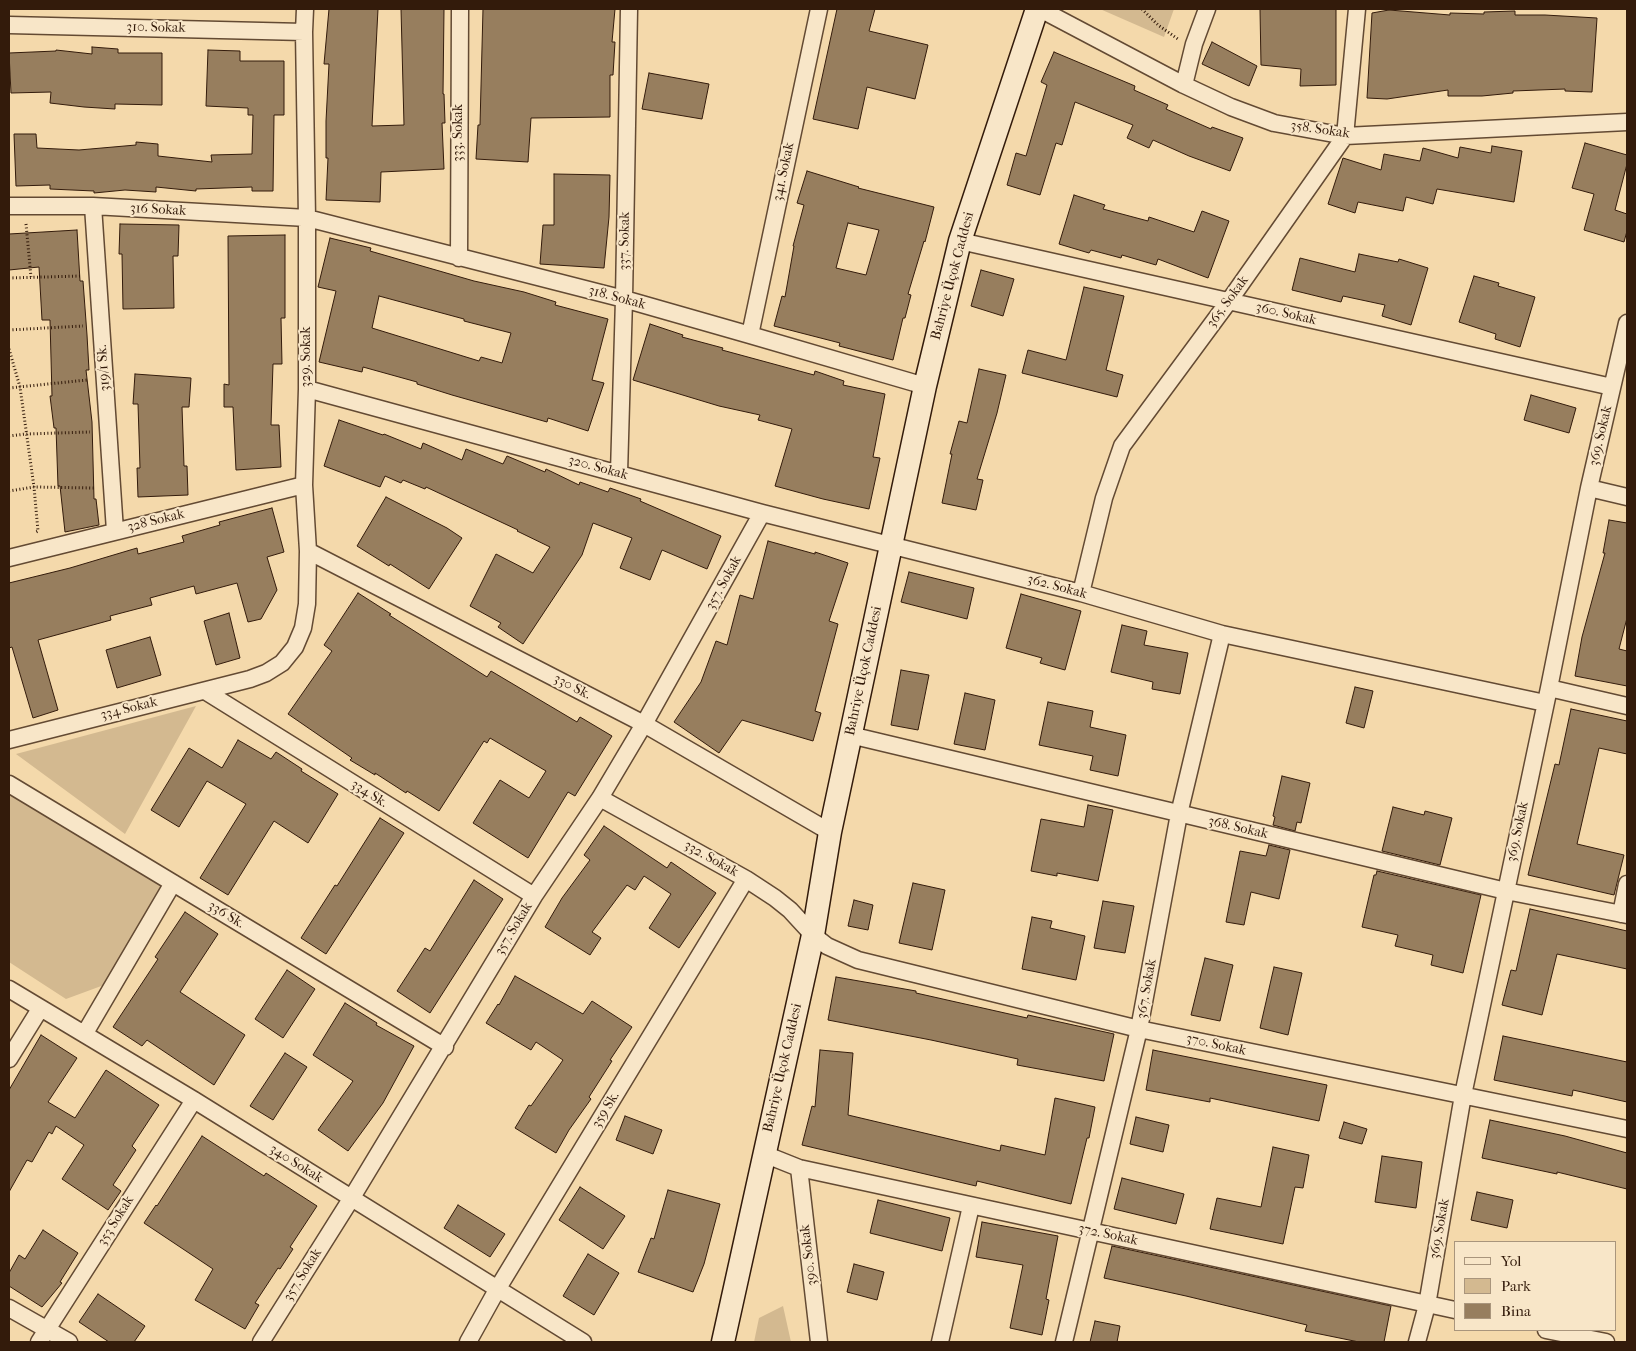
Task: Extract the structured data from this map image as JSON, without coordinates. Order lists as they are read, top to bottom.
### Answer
{
  "streets": {
    "street": [
      "310. Sokak",
      "358. Sokak",
      "333. Sokak",
      "341. Sokak",
      "316 Sokak",
      "337. Sokak",
      "Bahriye Üçok Caddesi",
      "318. Sokak",
      "365. Sokak",
      "360. Sokak",
      "329. Sokak",
      "319/1 Sk.",
      "369. Sokak",
      "320. Sokak",
      "328 Sokak",
      "357. Sokak",
      "362. Sokak",
      "330 Sk.",
      "334 Sokak",
      "334 Sk.",
      "368. Sokak",
      "332. Sokak",
      "336 Sk.",
      "367. Sokak",
      "370. Sokak",
      "359 Sk.",
      "340 Sokak",
      "353 Sokak",
      "372. Sokak",
      "390. Sokak"
    ]
  },
  "crossings": [
    ["310. Sokak", "329. Sokak"],
    ["358. Sokak", "Bahriye Üçok Caddesi"],
    ["358. Sokak", "365. Sokak"],
    ["333. Sokak", "318. Sokak"],
    ["341. Sokak", "318. Sokak"],
    ["316 Sokak", "318. Sokak"],
    ["316 Sokak", "329. Sokak"],
    ["316 Sokak", "319/1 Sk."],
    ["337. Sokak", "318. Sokak"],
    ["337. Sokak", "320. Sokak"],
    ["Bahriye Üçok Caddesi", "318. Sokak"],
    ["Bahriye Üçok Caddesi", "360. Sokak"],
    ["Bahriye Üçok Caddesi", "320. Sokak"],
    ["Bahriye Üçok Caddesi", "362. Sokak"],
    ["Bahriye Üçok Caddesi", "330 Sk."],
    ["Bahriye Üçok Caddesi", "368. Sokak"],
    ["Bahriye Üçok Caddesi", "332. Sokak"],
    ["Bahriye Üçok Caddesi", "370. Sokak"],
    ["Bahriye Üçok Caddesi", "372. Sokak"],
    ["318. Sokak", "329. Sokak"],
    ["365. Sokak", "360. Sokak"],
    ["365. Sokak", "362. Sokak"],
    ["360. Sokak", "369. Sokak"],
    ["329. Sokak", "320. Sokak"],
    ["329. Sokak", "328 Sokak"],
    ["329. Sokak", "330 Sk."],
    ["329. Sokak", "334 Sokak"],
    ["319/1 Sk.", "328 Sokak"],
    ["369. Sokak", "362. Sokak"],
    ["369. Sokak", "368. Sokak"],
    ["369. Sokak", "370. Sokak"],
    ["369. Sokak", "372. Sokak"],
    ["320. Sokak", "357. Sokak"],
    ["320. Sokak", "362. Sokak"],
    ["357. Sokak", "330 Sk."],
    ["357. Sokak", "334 Sk."],
    ["357. Sokak", "332. Sokak"],
    ["357. Sokak", "336 Sk."],
    ["357. Sokak", "340 Sokak"],
    ["362. Sokak", "367. Sokak"],
    ["334 Sokak", "334 Sk."],
    ["368. Sokak", "367. Sokak"],
    ["332. Sokak", "370. Sokak"],
    ["332. Sokak", "359 Sk."],
    ["367. Sokak", "370. Sokak"],
    ["367. Sokak", "372. Sokak"],
    ["359 Sk.", "340 Sokak"],
    ["340 Sokak", "353 Sokak"],
    ["372. Sokak", "390. Sokak"]
  ],
  "legend": ["Yol", "Park", "Bina"]
}
